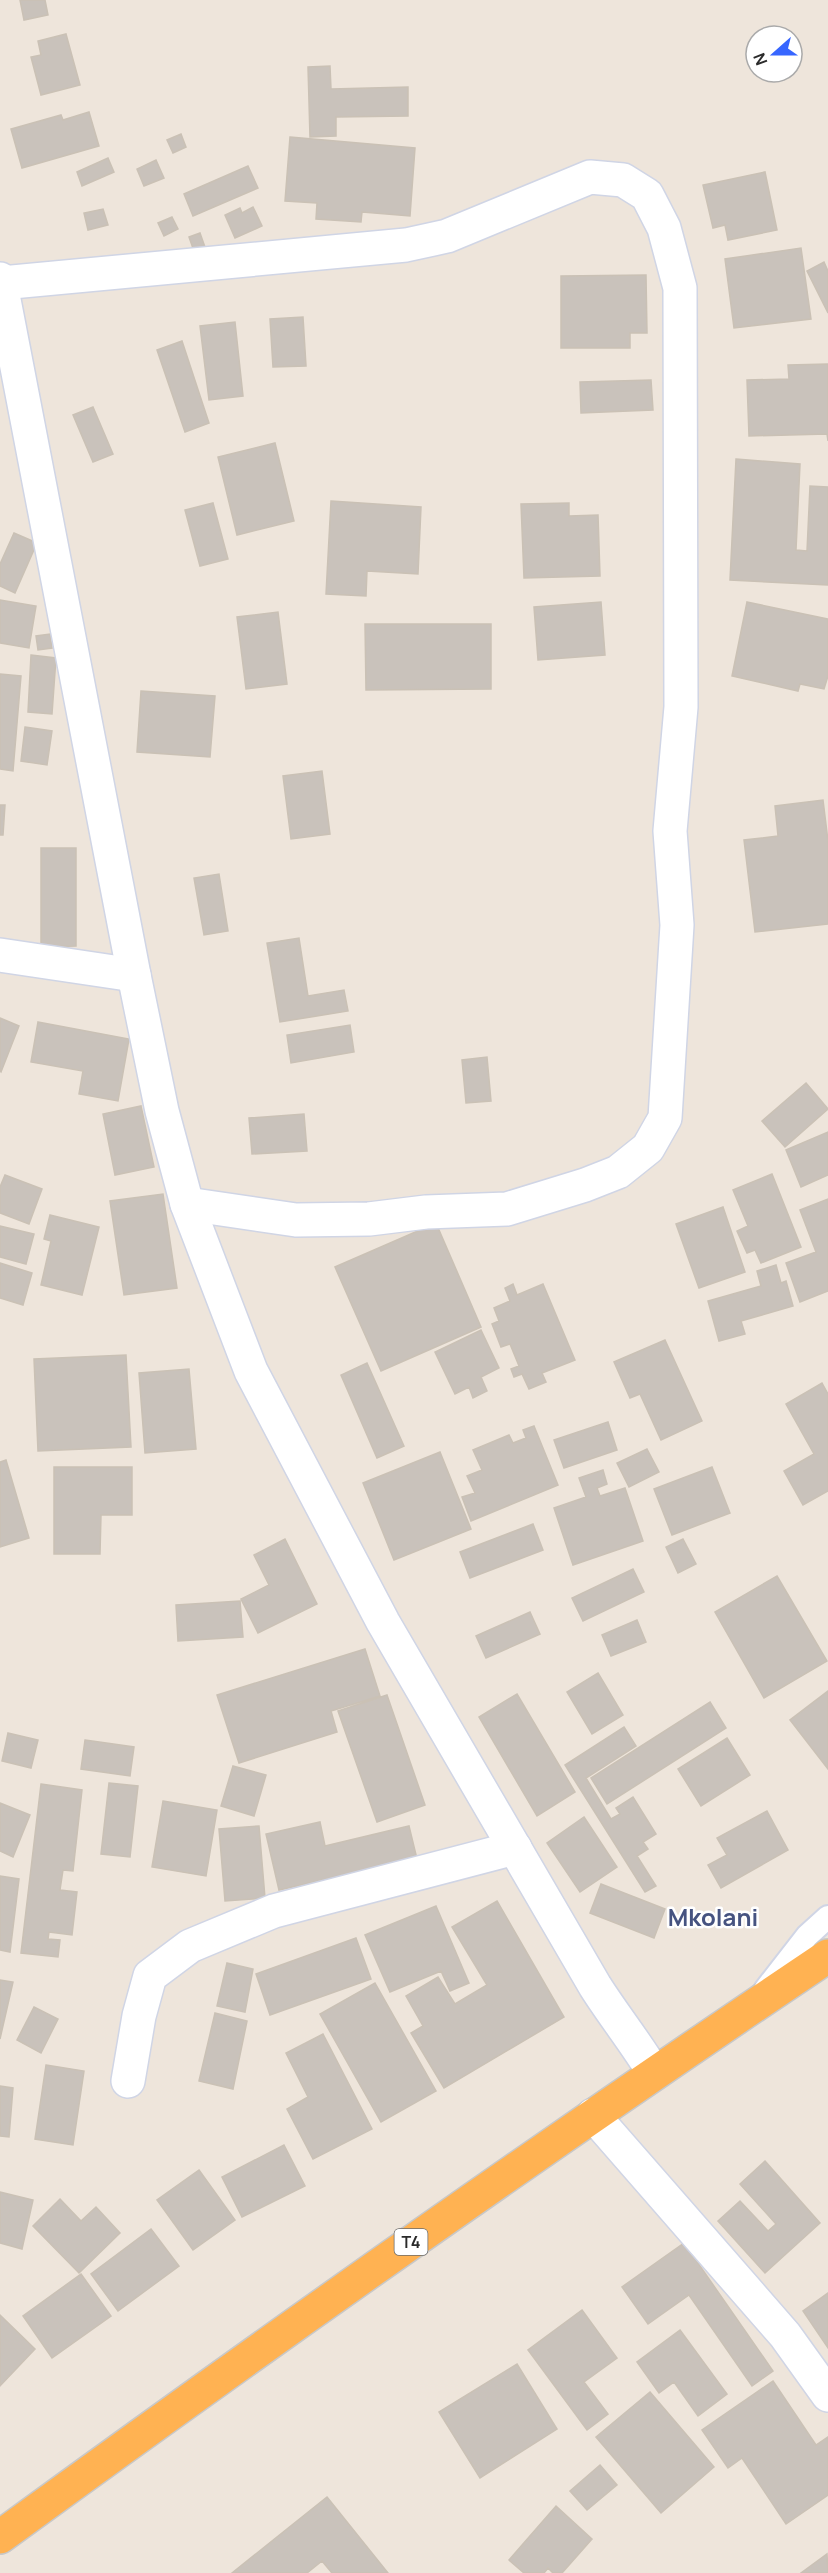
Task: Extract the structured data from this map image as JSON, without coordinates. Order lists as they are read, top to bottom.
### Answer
{
  "streets": {
    "highway": ["T4"]
  },
  "districts": ["Mkolani"],
  "north": "left"
}
